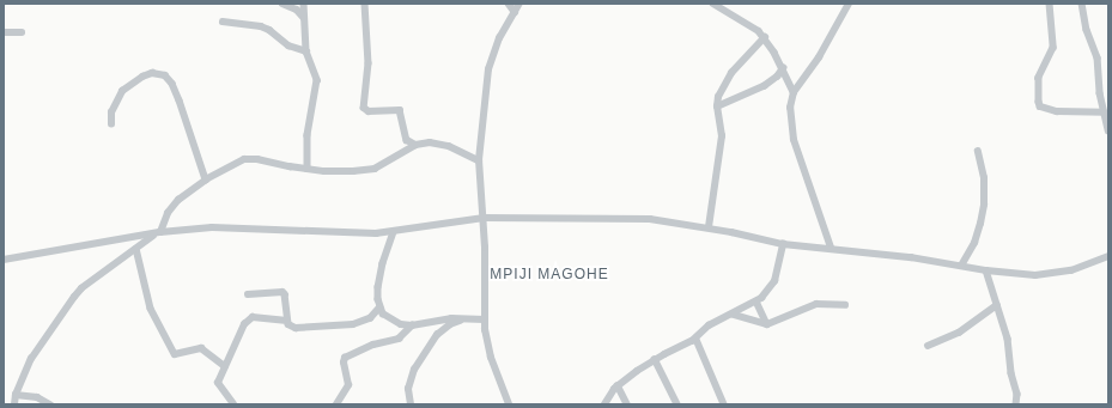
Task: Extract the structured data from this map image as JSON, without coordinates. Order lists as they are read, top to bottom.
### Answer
{
  "districts": ["MPIJI MAGOHE"]
}
